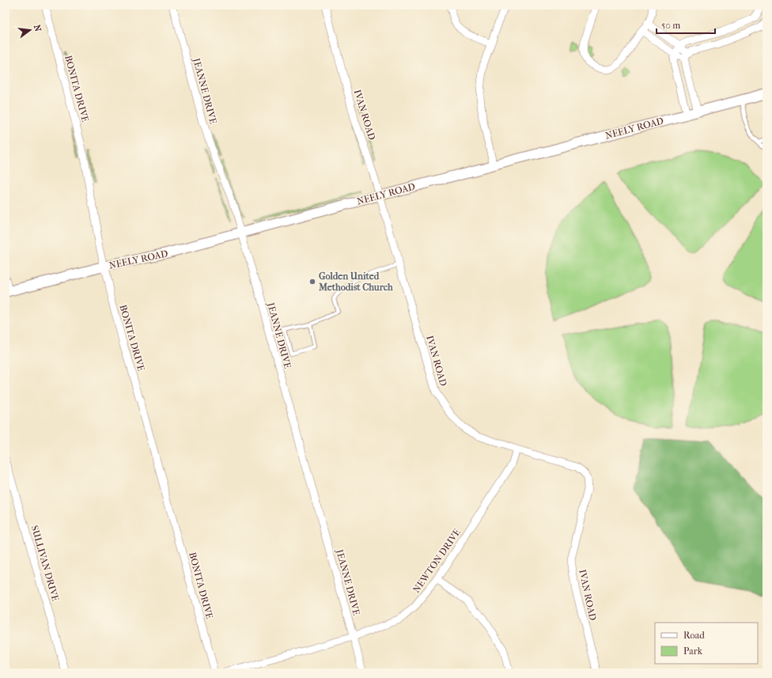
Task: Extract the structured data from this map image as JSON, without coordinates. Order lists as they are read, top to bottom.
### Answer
{
  "streets": {
    "street": [
      "BONITA DRIVE",
      "JEANNE DRIVE",
      "IVAN ROAD",
      "NEELY ROAD",
      "NEWTON DRIVE",
      "SULLIVAN DRIVE"
    ]
  },
  "crossings": [
    ["BONITA DRIVE", "NEELY ROAD"],
    ["JEANNE DRIVE", "NEELY ROAD"],
    ["JEANNE DRIVE", "NEWTON DRIVE"],
    ["IVAN ROAD", "NEELY ROAD"],
    ["IVAN ROAD", "NEWTON DRIVE"]
  ],
  "places": ["Golden United Methodist Church"],
  "legend": ["Road", "Park"],
  "scale_bar": "50 m",
  "north": "right"
}
